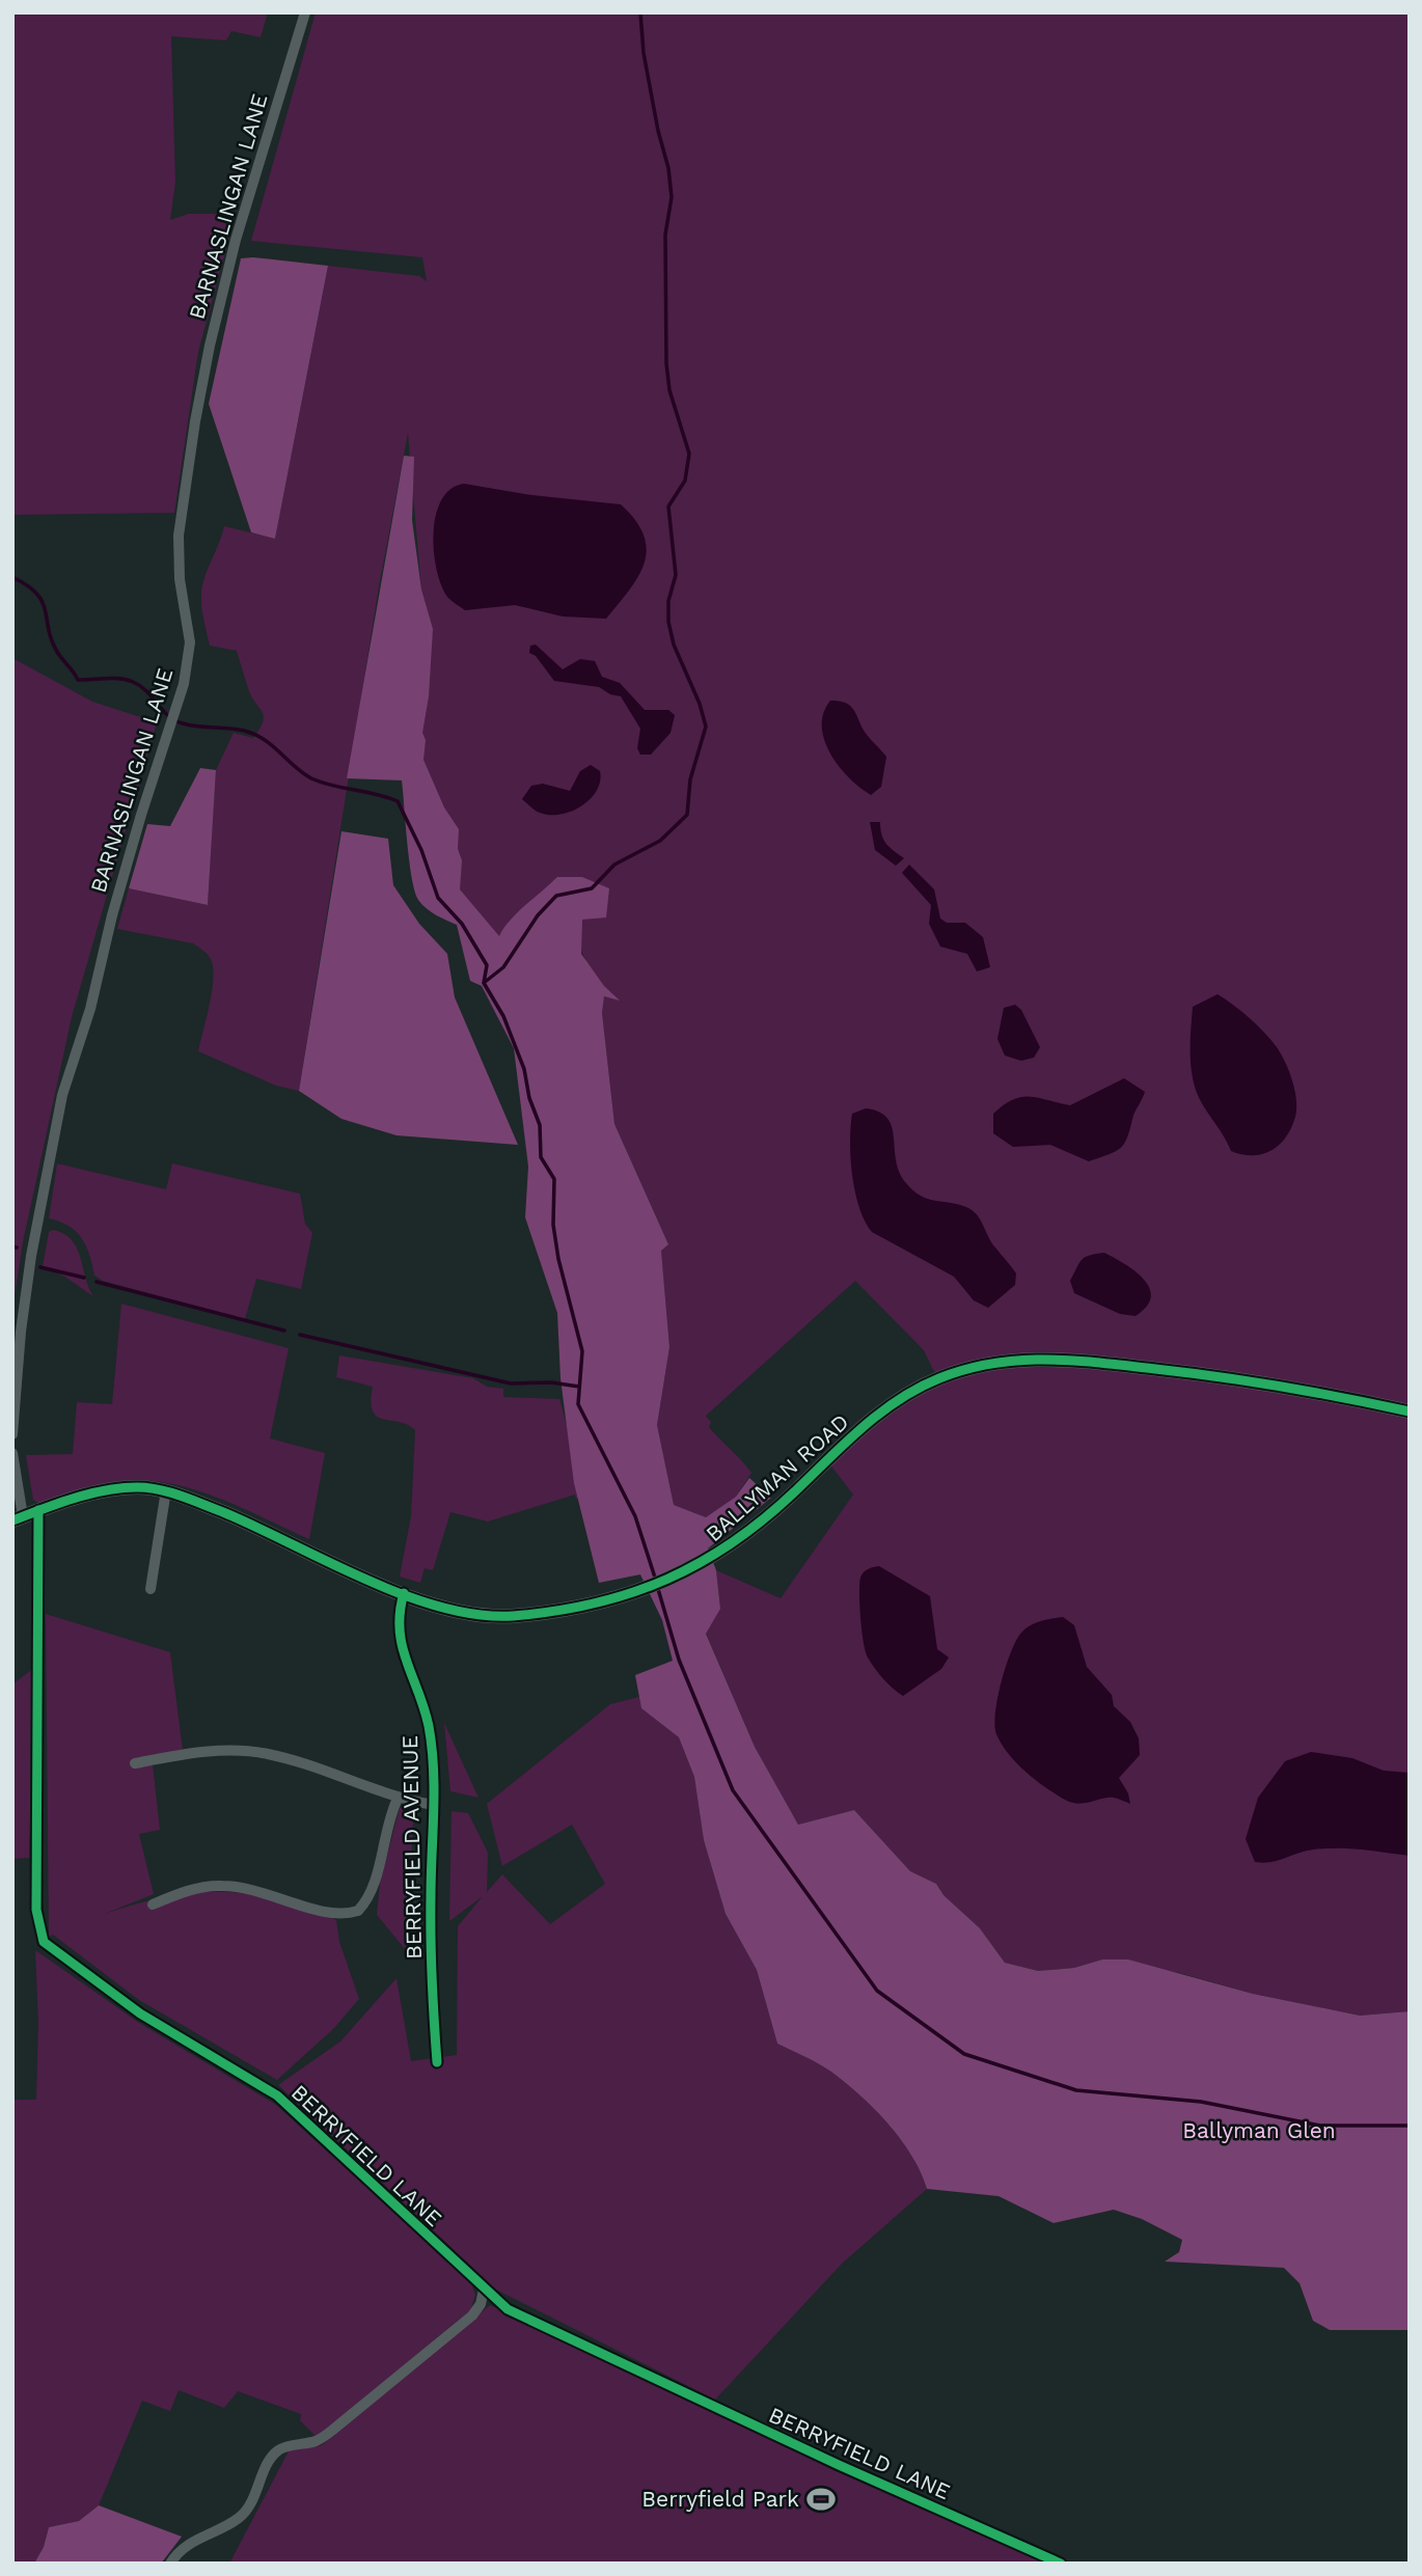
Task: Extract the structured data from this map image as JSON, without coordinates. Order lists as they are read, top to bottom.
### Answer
{
  "streets": {
    "street": [
      "BARNASLINGAN LANE",
      "BALLYMAN ROAD",
      "BERRYFIELD AVENUE",
      "BERRYFIELD LANE"
    ]
  },
  "crossings": [
    ["BALLYMAN ROAD", "BERRYFIELD AVENUE"],
    ["BALLYMAN ROAD", "BERRYFIELD LANE"]
  ],
  "parks": ["Ballyman Glen"],
  "places": {
    "sports": ["Berryfield Park"]
  }
}
